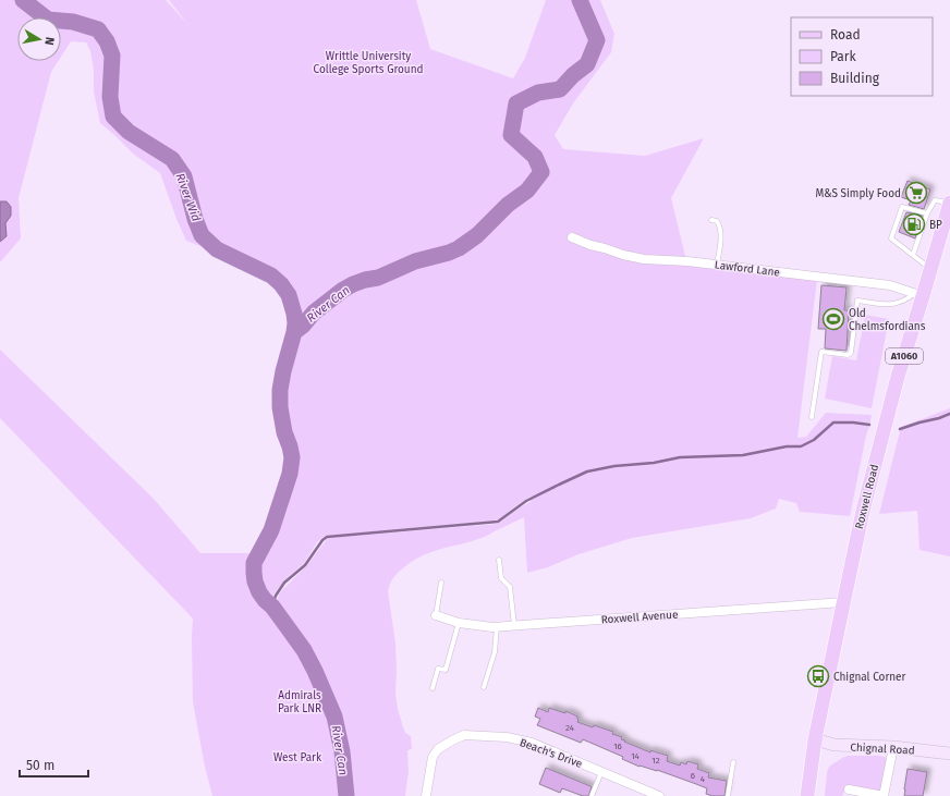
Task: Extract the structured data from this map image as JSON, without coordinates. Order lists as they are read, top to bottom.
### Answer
{
  "streets": {
    "main road": ["A1060", "Roxwell Road"],
    "street": [
      "Lawford Lane",
      "Roxwell Avenue",
      "Chignal Road",
      "Beach's Drive"
    ]
  },
  "crossings": [
    ["Lawford Lane", "Roxwell Road"],
    ["Roxwell Road", "Roxwell Avenue"],
    ["Roxwell Road", "Chignal Road"]
  ],
  "water": ["River Wid", "River Can"],
  "parks": ["Writtle University College Sports Ground", "Admirals Park LNR", "West Park"],
  "places": {
    "supermarket": ["M&S Simply Food"],
    "fuel station": ["BP"],
    "sports": ["Old Chelmsfordians"],
    "bus stop": ["Chignal Corner"]
  },
  "house_numbers": [
    "24",
    "16",
    "14",
    "12",
    "6",
    "4"
  ],
  "legend": ["Road", "Park", "Building"],
  "scale_bar": "50 m",
  "north": "right"
}
